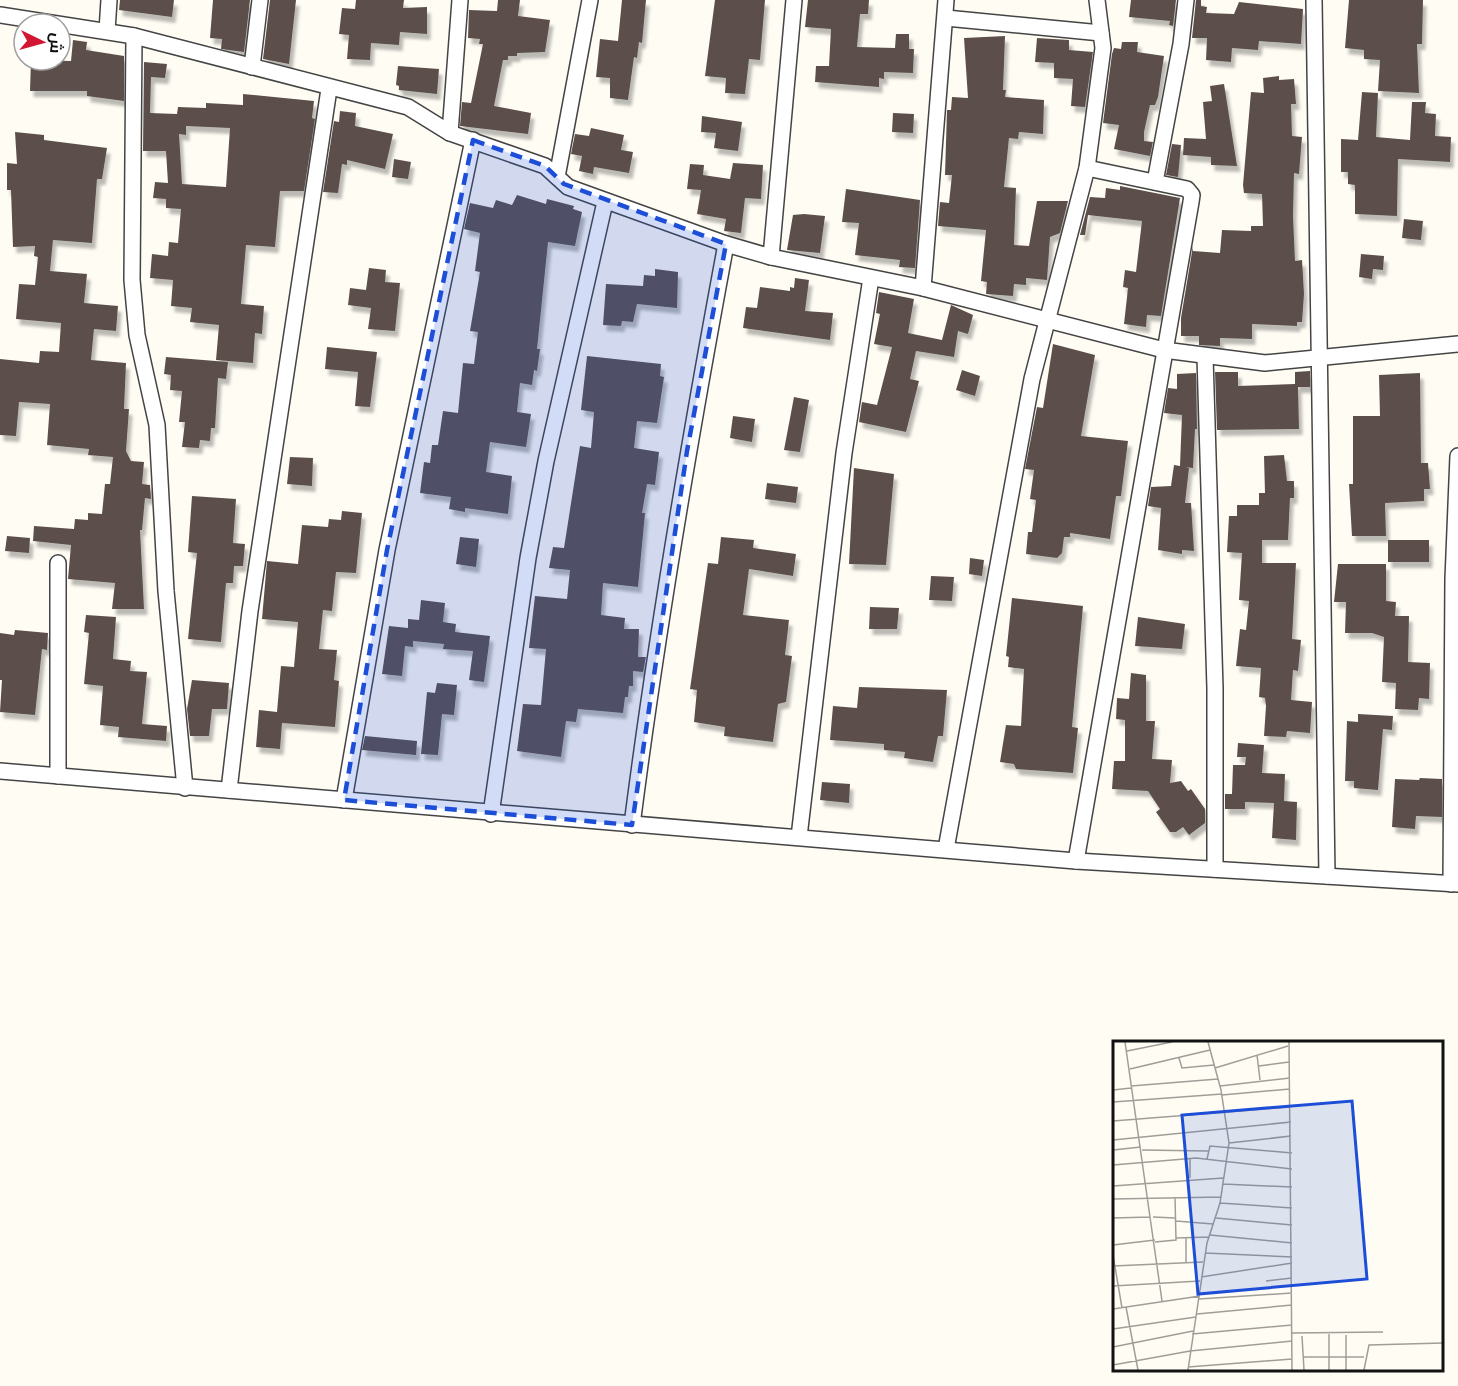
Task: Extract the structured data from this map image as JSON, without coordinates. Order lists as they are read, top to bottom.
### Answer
{
  "north": "right"
}
